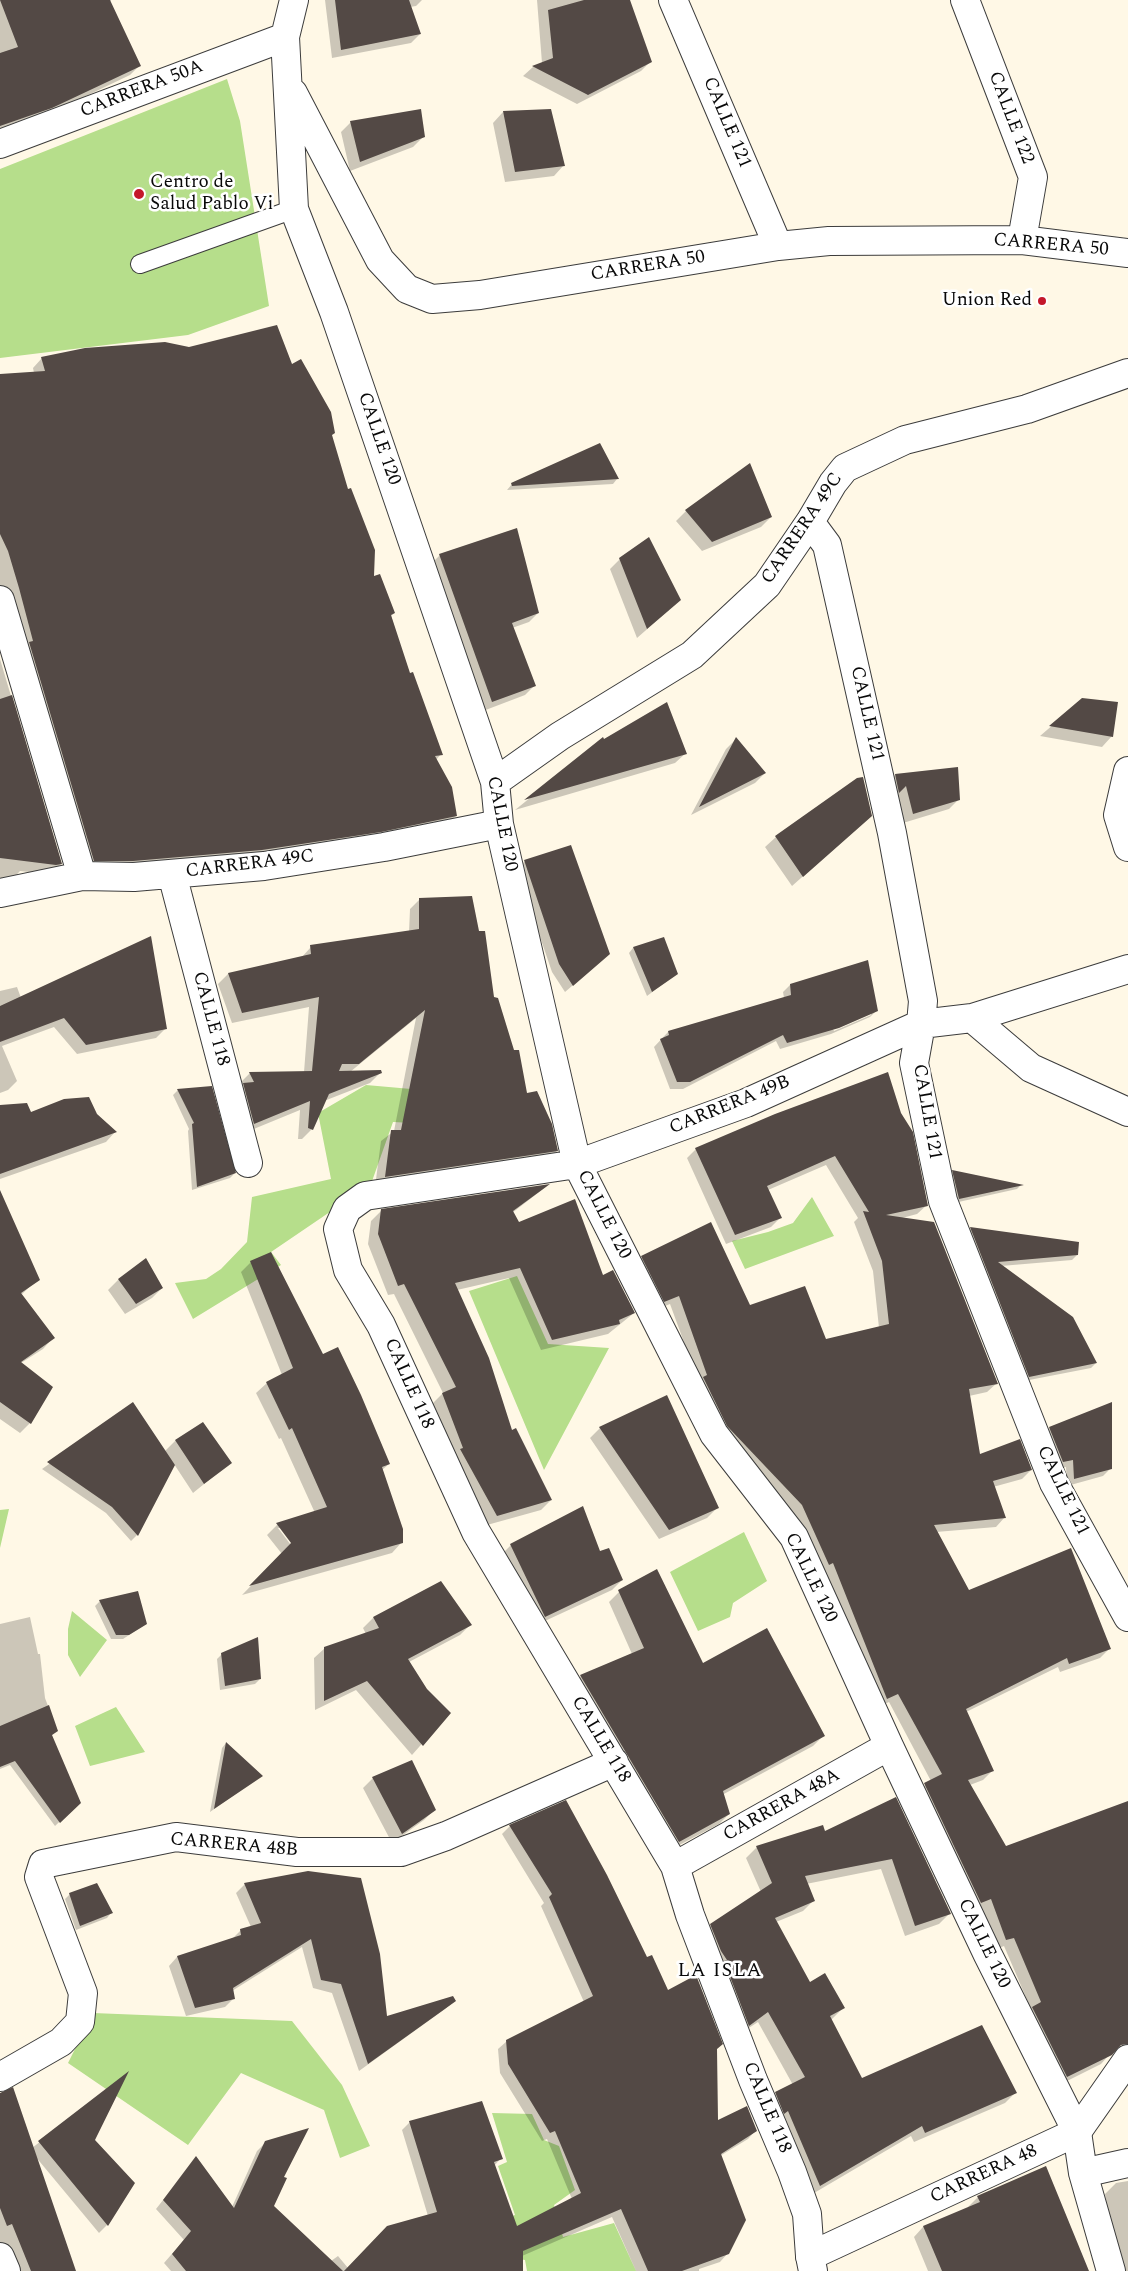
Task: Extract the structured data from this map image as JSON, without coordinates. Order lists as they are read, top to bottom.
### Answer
{
  "streets": {
    "street": [
      "CARRERA 50A",
      "CALLE 122",
      "CALLE 121",
      "CARRERA 50",
      "CALLE 120",
      "CARRERA 49C",
      "CALLE 118",
      "CARRERA 49B",
      "CARRERA 48A",
      "CARRERA 48B",
      "CARRERA 48"
    ]
  },
  "crossings": [
    ["CARRERA 50A", "CALLE 120"],
    ["CALLE 122", "CARRERA 50"],
    ["CALLE 121", "CARRERA 50"],
    ["CALLE 121", "CARRERA 49C"],
    ["CALLE 121", "CARRERA 49B"],
    ["CARRERA 50", "CALLE 120"],
    ["CALLE 120", "CARRERA 49C"],
    ["CALLE 120", "CARRERA 49B"],
    ["CALLE 120", "CARRERA 48A"],
    ["CALLE 120", "CARRERA 48"],
    ["CARRERA 49C", "CALLE 118"],
    ["CALLE 118", "CARRERA 49B"],
    ["CALLE 118", "CARRERA 48A"],
    ["CALLE 118", "CARRERA 48B"],
    ["CALLE 118", "CARRERA 48"]
  ],
  "districts": ["LA ISLA"],
  "places": ["Centro de Salud Pablo Vi", "Union Red"]
}
